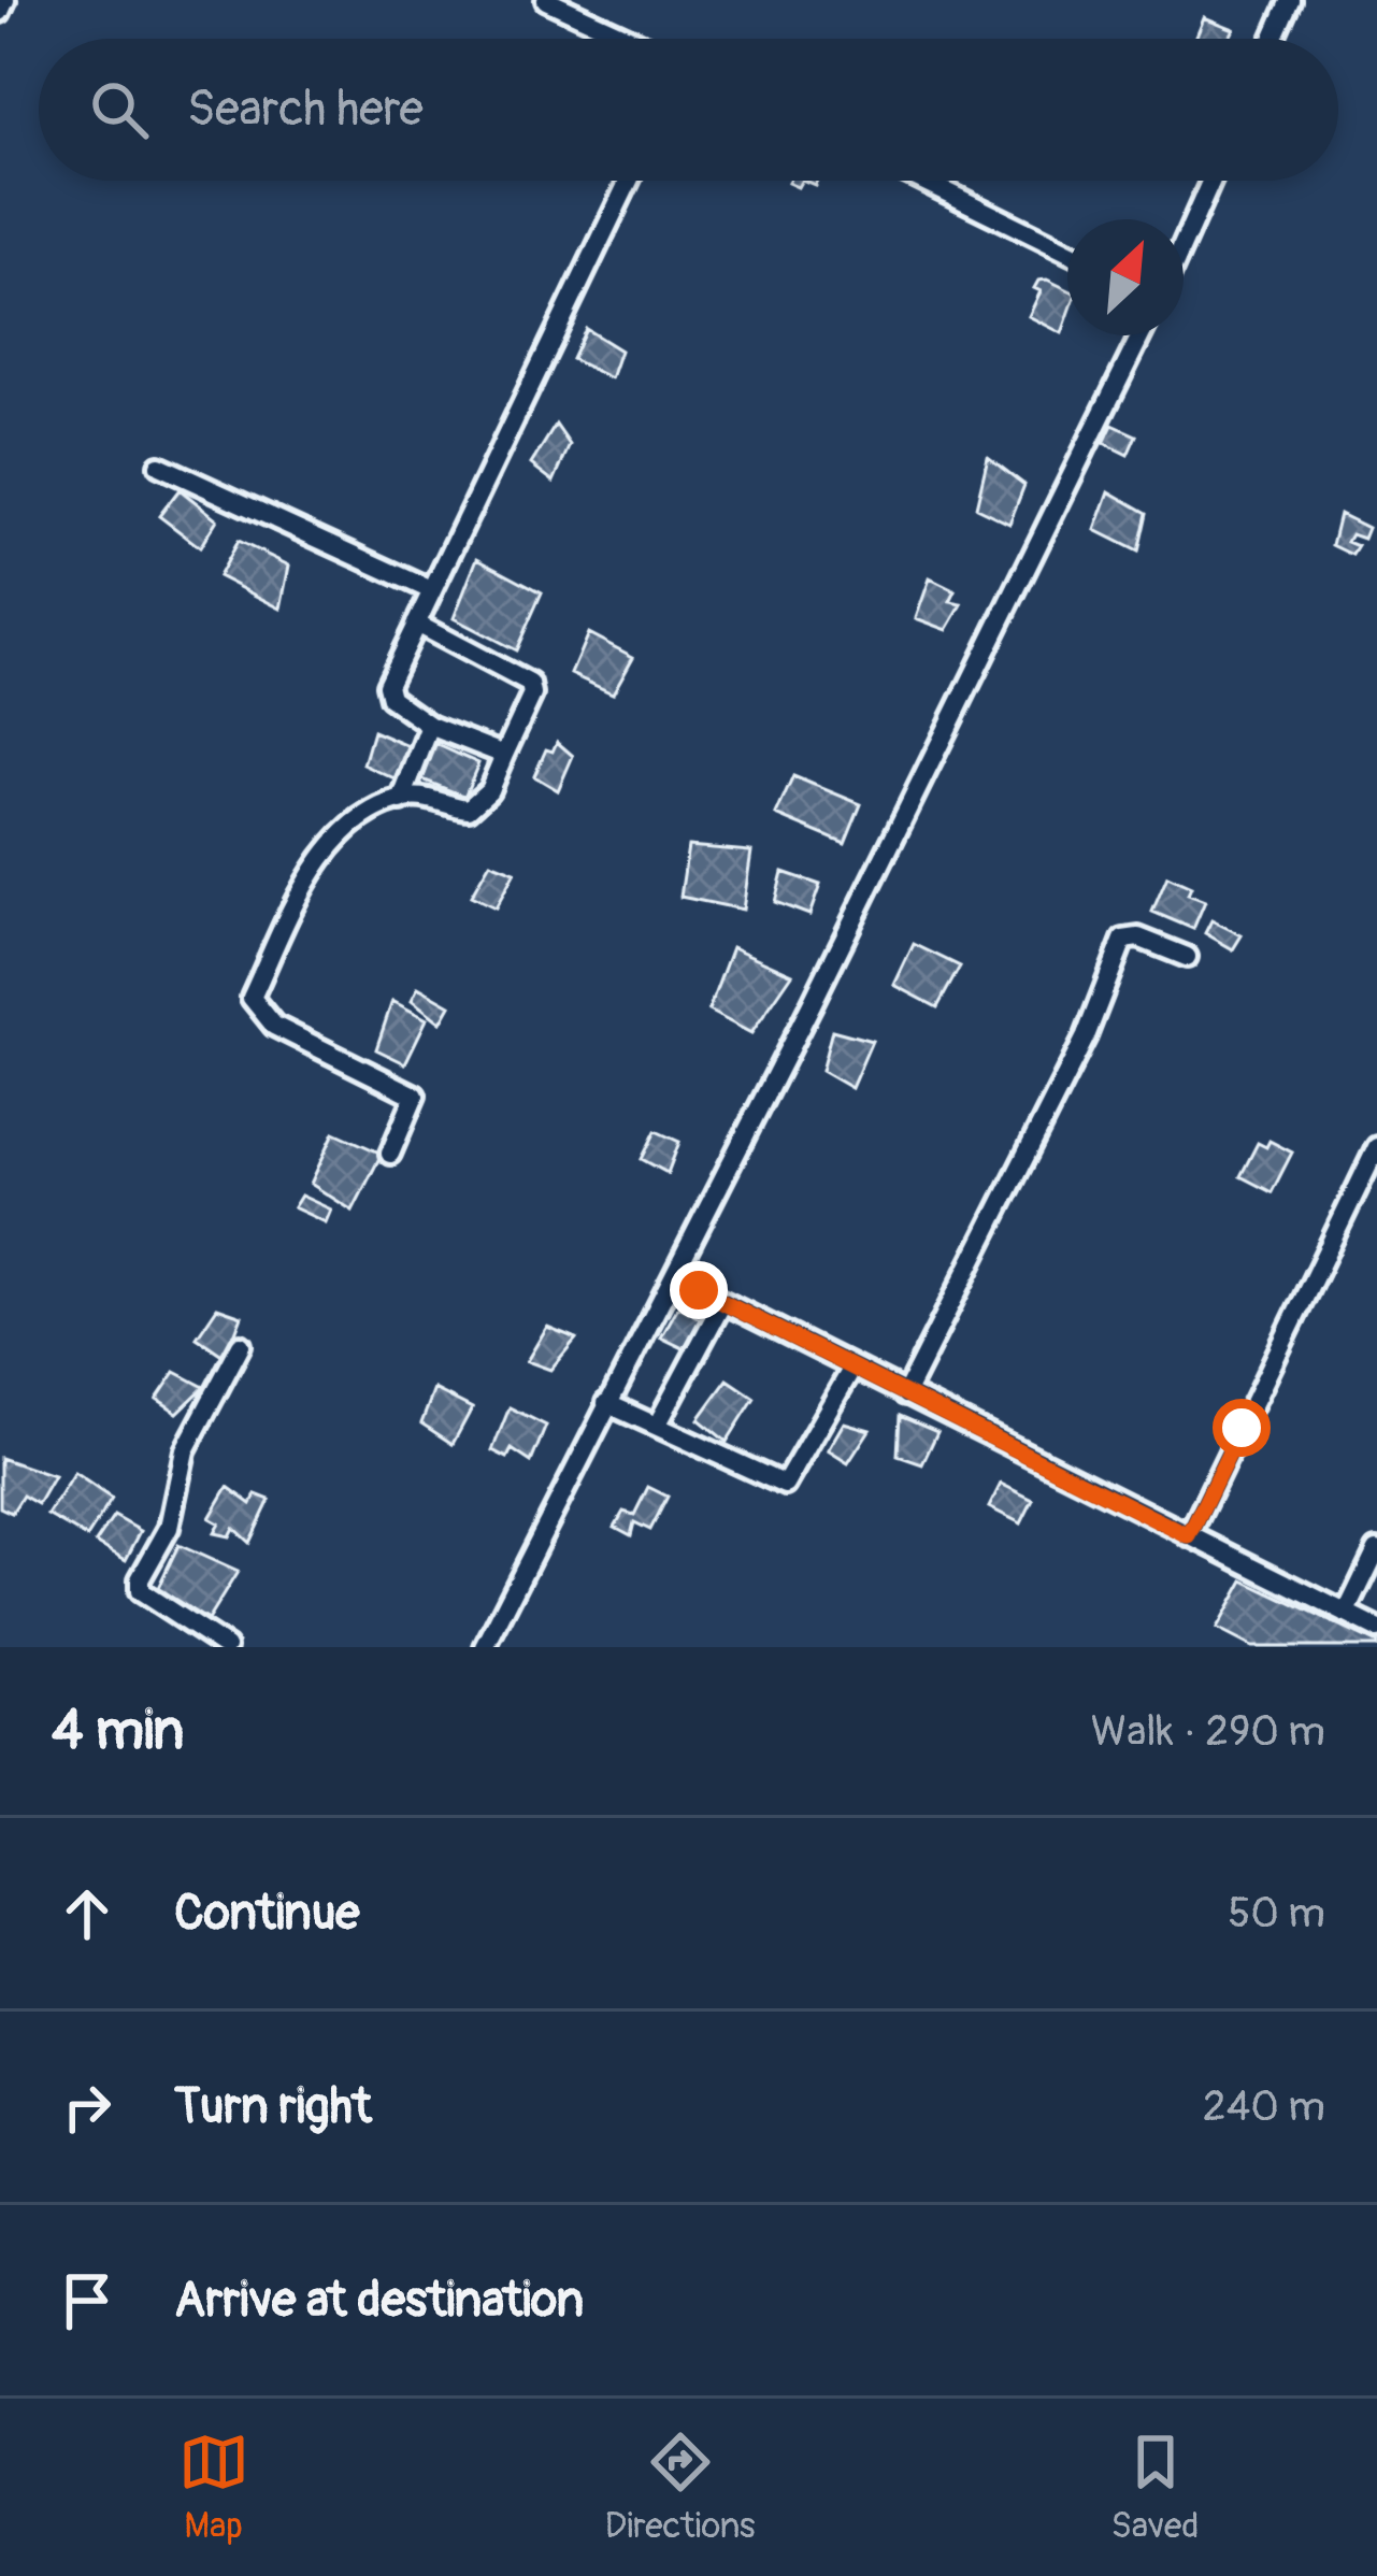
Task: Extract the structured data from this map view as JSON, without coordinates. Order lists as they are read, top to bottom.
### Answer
{
  "north": "top right",
  "page": {
    "search": "Search here",
    "heading": ["4 min", "Walk · 290 m"],
    "list": [
      ["Continue", "50 m"],
      ["Turn right", "240 m"],
      "Arrive at destination"
    ],
    "nav": ["Map", "Directions", "Saved"]
  }
}
